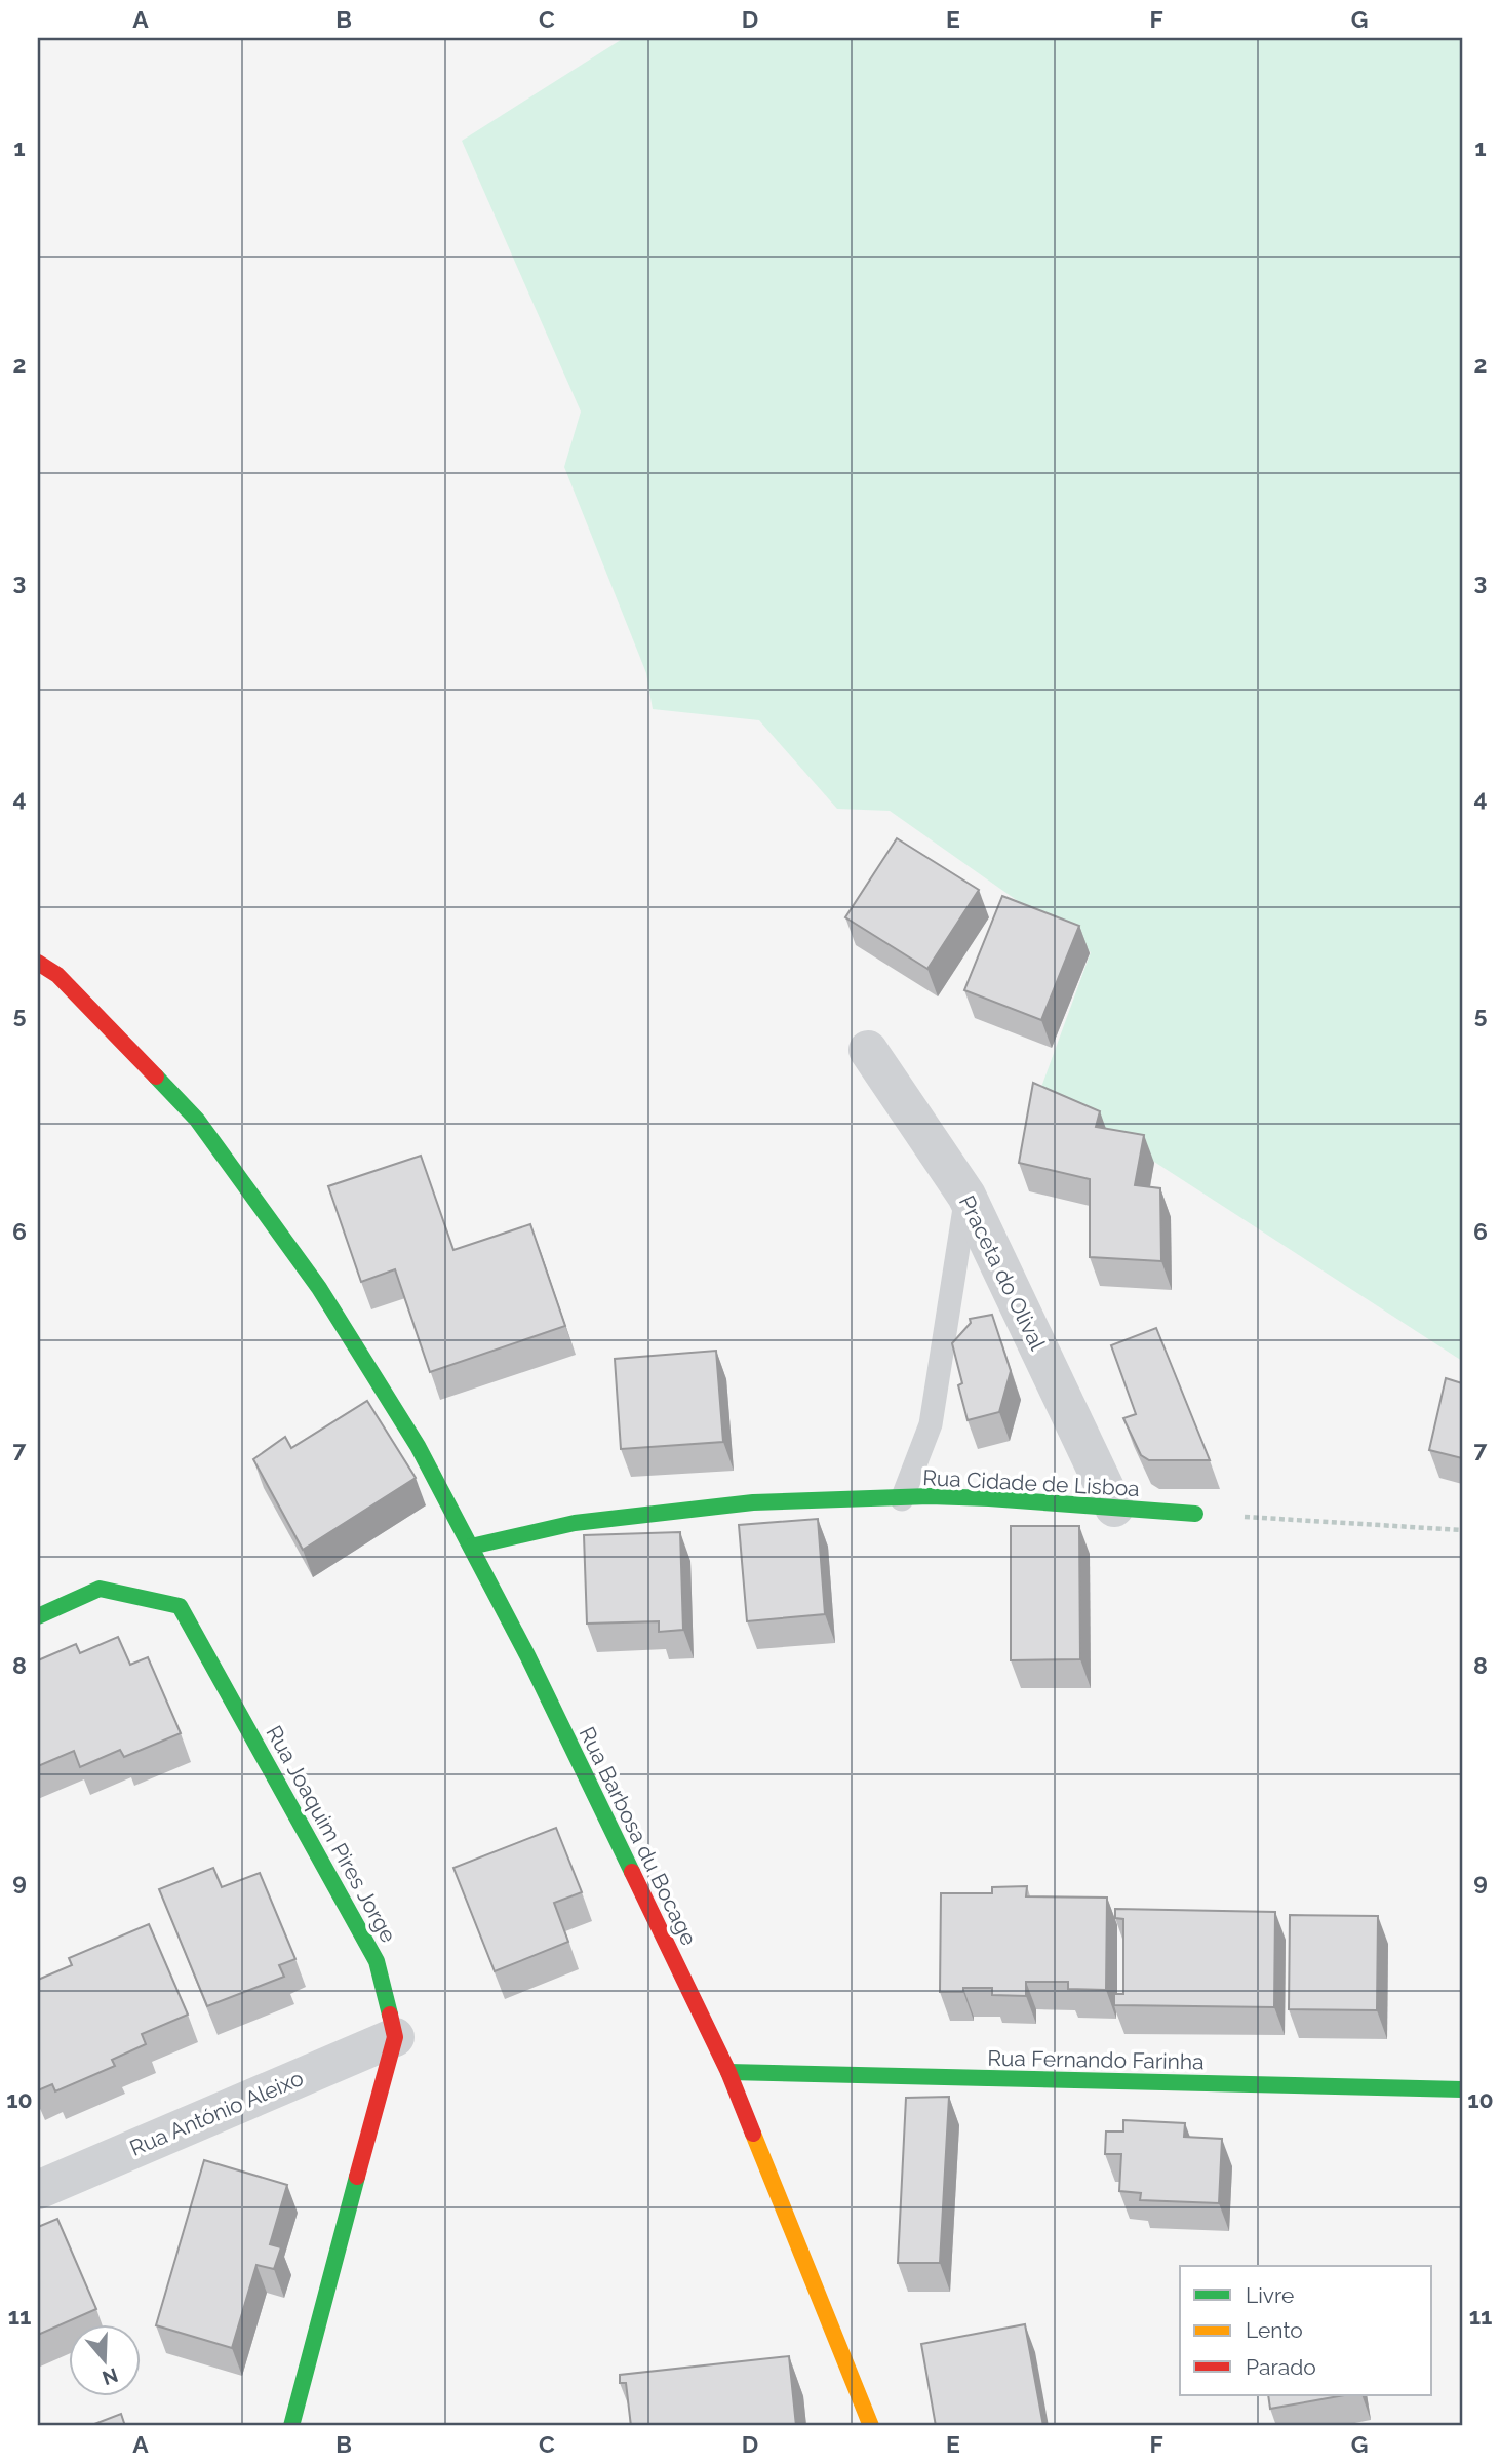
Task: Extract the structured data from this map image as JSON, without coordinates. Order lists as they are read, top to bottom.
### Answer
{
  "streets": {
    "street": [
      "Praceta do Olival",
      "Rua Cidade de Lisboa",
      "Rua Joaquim Pires Jorge",
      "Rua Barbosa du Bocage",
      "Rua Fernando Farinha",
      "Rua António Aleixo"
    ]
  },
  "crossings": [
    ["Praceta do Olival", "Rua Cidade de Lisboa"],
    ["Rua Cidade de Lisboa", "Rua Barbosa du Bocage"],
    ["Rua Joaquim Pires Jorge", "Rua António Aleixo"],
    ["Rua Barbosa du Bocage", "Rua Fernando Farinha"]
  ],
  "legend": ["Livre", "Lento", "Parado"],
  "north": "bottom",
  "grid": {
    "columns": [
      "A",
      "B",
      "C",
      "D",
      "E",
      "F",
      "G"
    ],
    "rows": [
      "1",
      "2",
      "3",
      "4",
      "5",
      "6",
      "7",
      "8",
      "9",
      "10",
      "11"
    ]
  }
}
